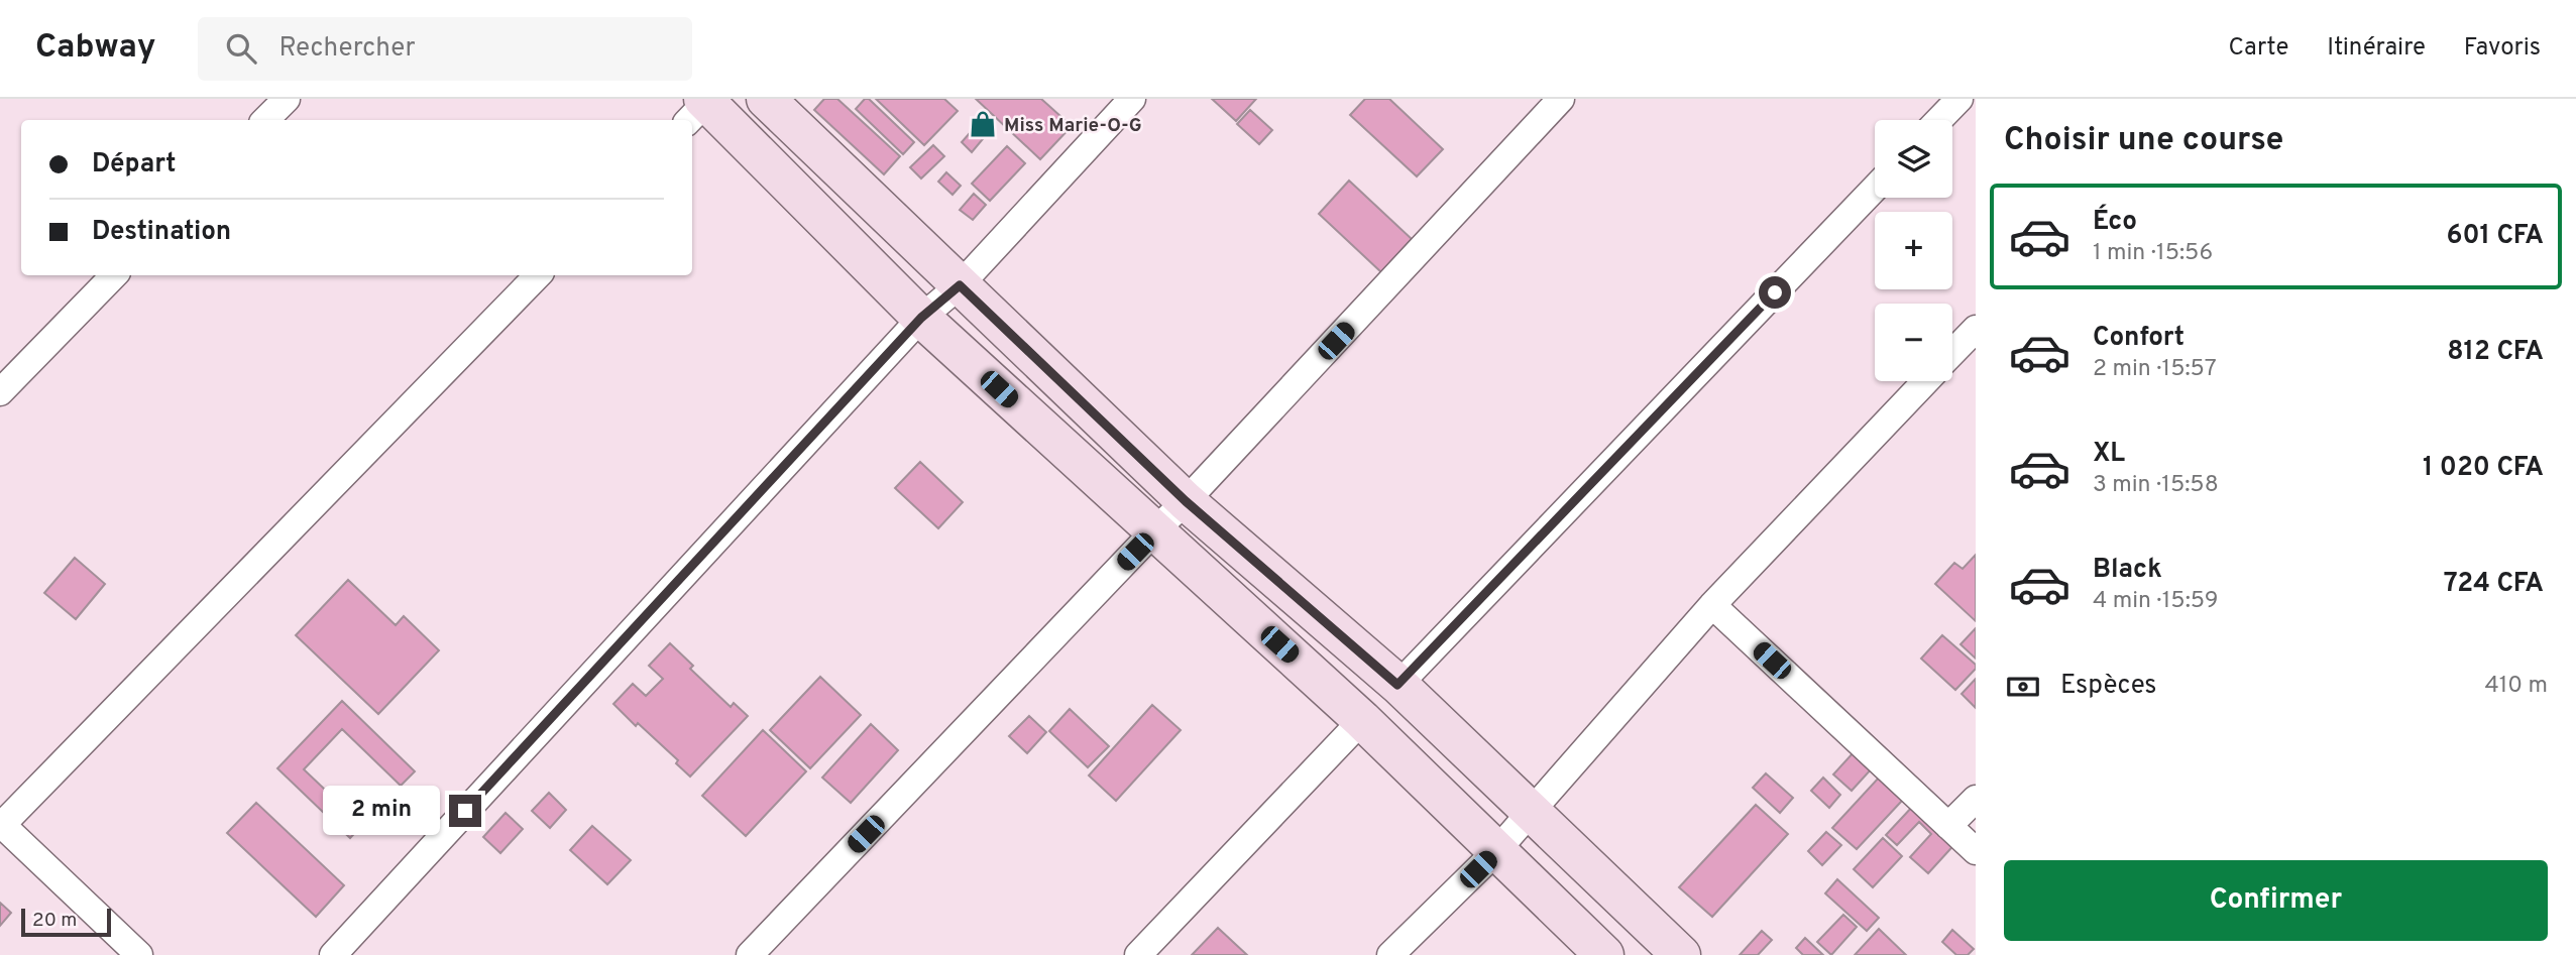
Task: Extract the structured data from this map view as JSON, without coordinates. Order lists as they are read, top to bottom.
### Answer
{
  "places": {
    "shop": ["Miss Marie-O-G"]
  },
  "scale_bar": "20 m",
  "page": {
    "header": "Cabway",
    "search": "Rechercher",
    "nav": ["Carte", "Itinéraire", "Favoris"],
    "heading": "Choisir une course",
    "map_buttons": ["+", "−"],
    "banner": ["Départ", "Destination"],
    "list": [
      {
        "name": "Éco",
        "note": "1 min · 15:56",
        "value": "601 CFA"
      },
      {
        "name": "Confort",
        "note": "2 min · 15:57",
        "value": "812 CFA"
      },
      {
        "name": "XL",
        "note": "3 min · 15:58",
        "value": "1 020 CFA"
      },
      {
        "name": "Black",
        "note": "4 min · 15:59",
        "value": "724 CFA"
      }
    ],
    "pay": ["Espèces", "410 m"],
    "bubble": "2 min",
    "buttons": "Confirmer",
    "scale": "20 m"
  }
}
